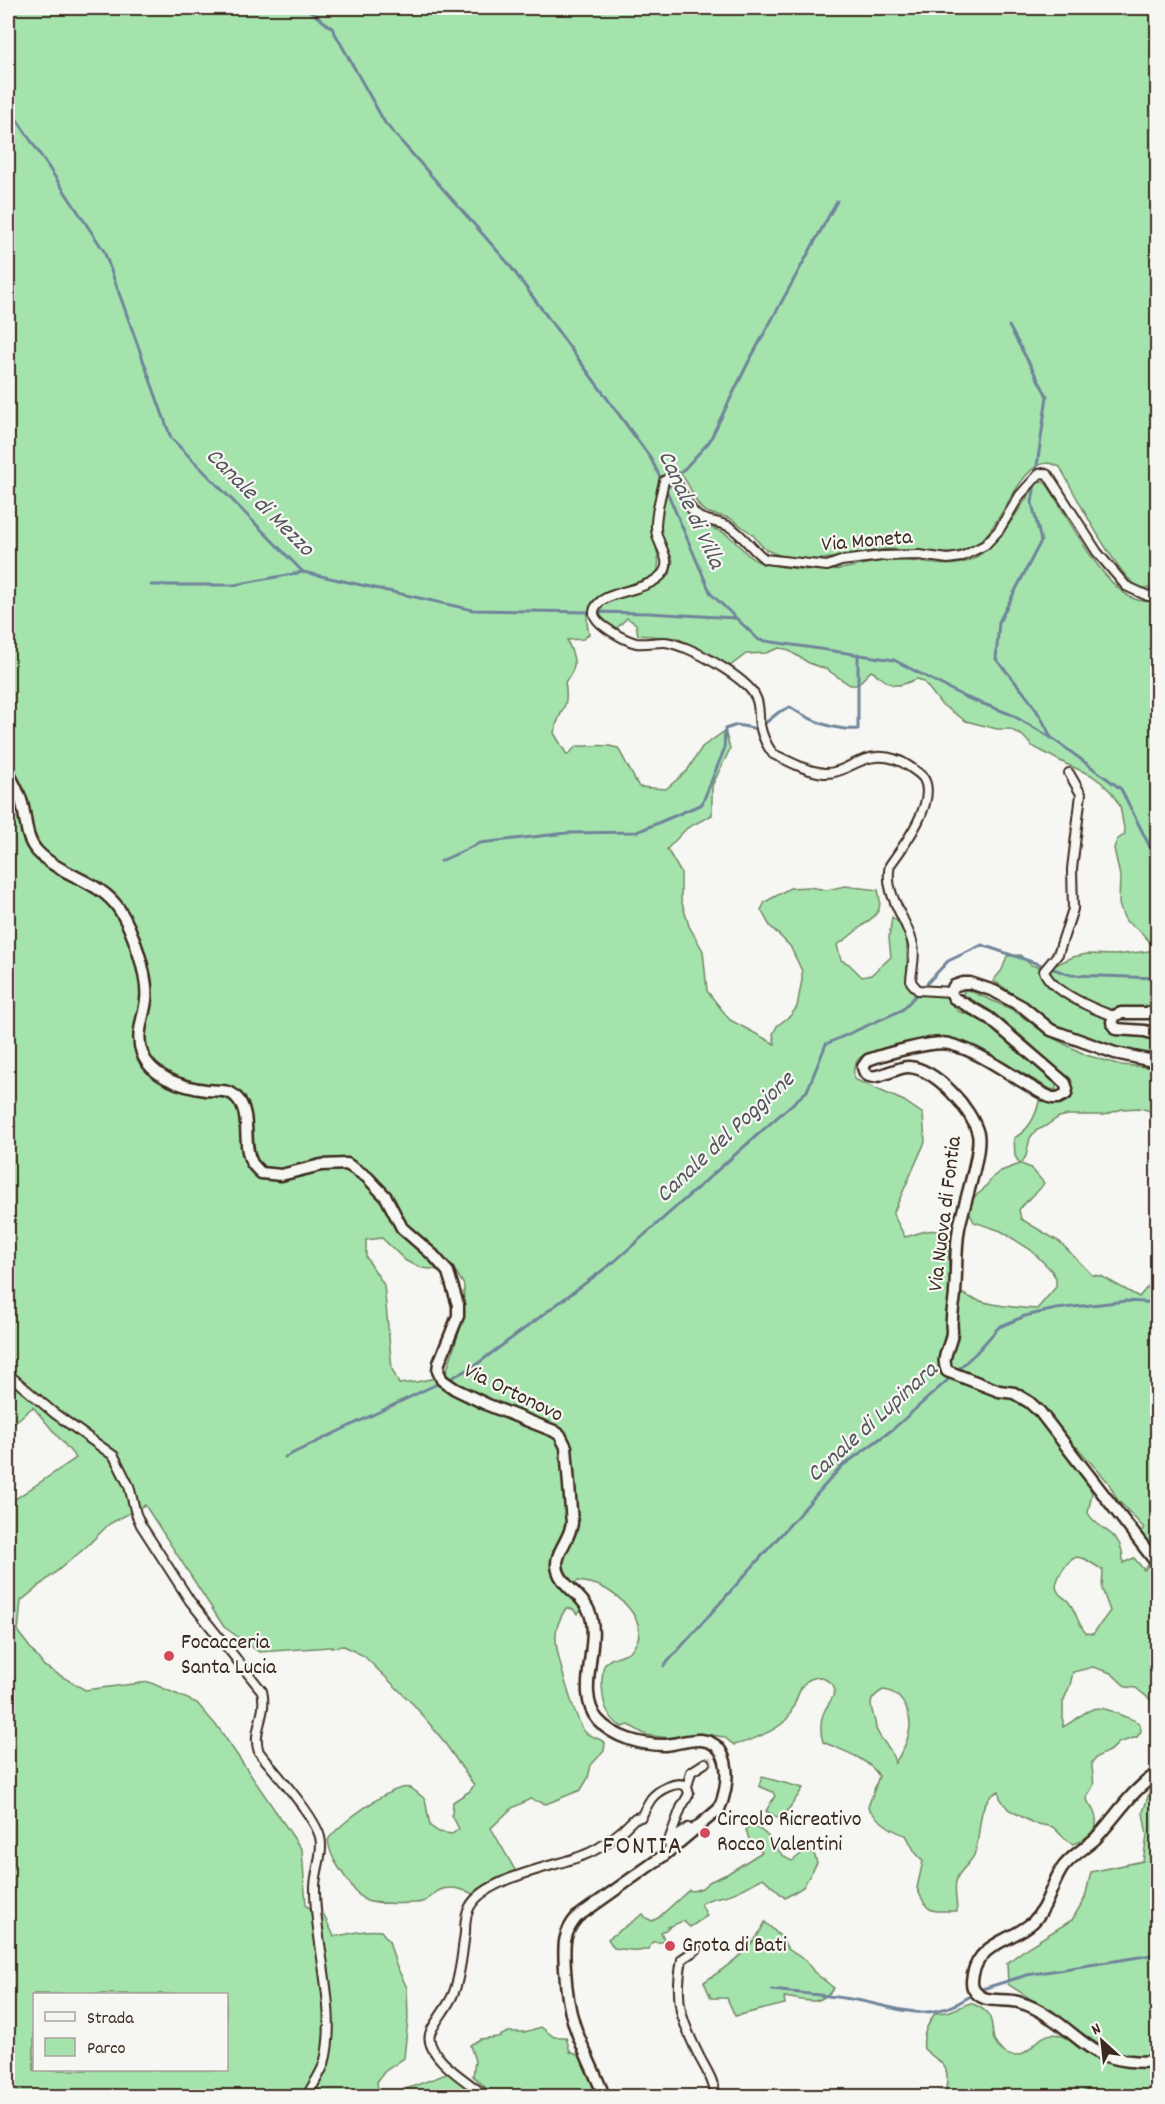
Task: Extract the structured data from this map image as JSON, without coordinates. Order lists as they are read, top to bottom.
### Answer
{
  "streets": {
    "street": ["Via Moneta", "Via Nuova di Fontia", "Via Ortonovo"]
  },
  "crossings": [
    ["Via Moneta", "Via Nuova di Fontia"]
  ],
  "districts": ["FONTIA"],
  "water": [
    "Canale di Mezzo",
    "Canale di Villa",
    "Canale del Poggione",
    "Canale di Lupinara"
  ],
  "places": ["Focacceria Santa Lucia", "Circolo Ricreativo Rocco Valentini", "Grota di Bati"],
  "legend": ["Strada", "Parco"],
  "north": "top left"
}
